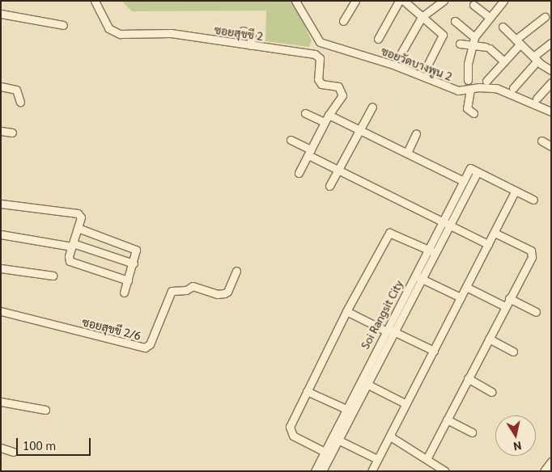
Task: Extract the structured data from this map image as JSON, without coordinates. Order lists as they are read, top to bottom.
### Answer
{
  "streets": {
    "street": [
      "ซอยสุขขี 2",
      "ซอยวัดบางพูน 2",
      "Soi Rangsit City",
      "ซอยสุขขี 2/6"
    ]
  },
  "crossings": [
    ["ซอยสุขขี 2", "ซอยวัดบางพูน 2"]
  ],
  "scale_bar": "100 m",
  "north": "bottom"
}
